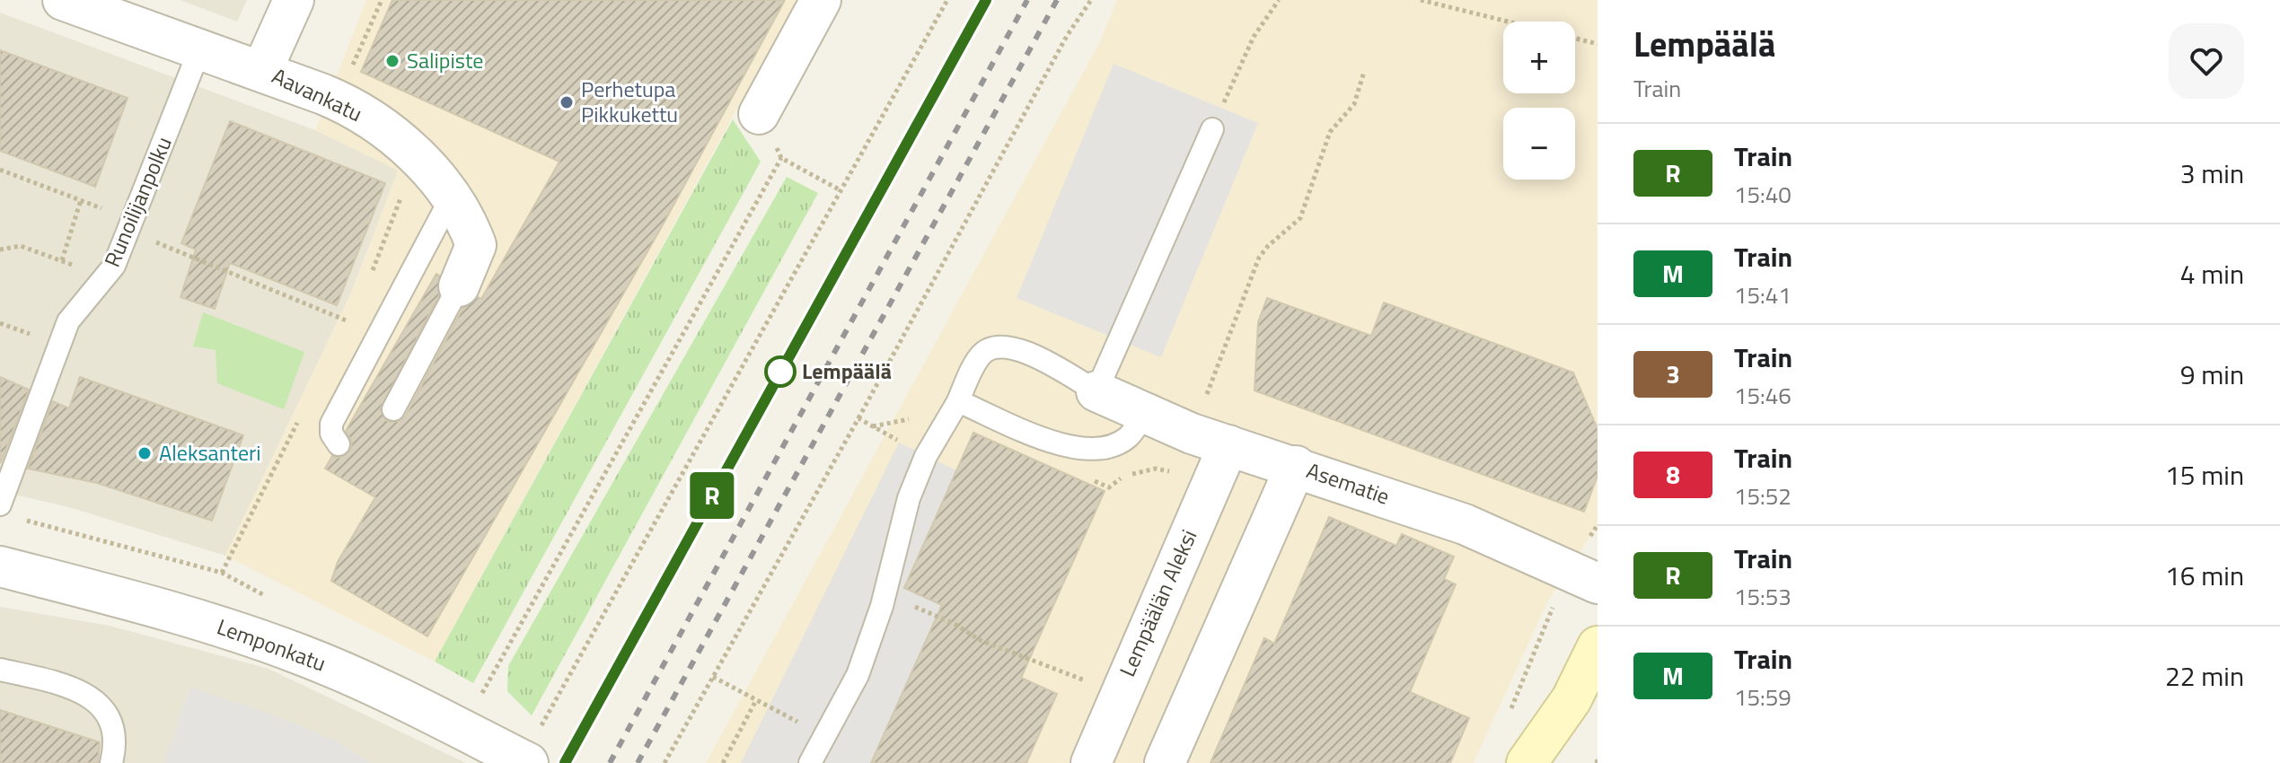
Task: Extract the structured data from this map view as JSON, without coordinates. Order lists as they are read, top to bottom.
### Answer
{
  "streets": {
    "street": [
      "Aavankatu",
      "Asematie",
      "Lempäälän Aleksi",
      "Lemponkatu"
    ],
    "lane": ["Runoilijanpolku"]
  },
  "crossings": [
    ["Aavankatu", "Runoilijanpolku"],
    ["Asematie", "Lempäälän Aleksi"]
  ],
  "places": [
    "Salipiste",
    "Perhetupa Pikkukettu",
    "Lempäälä",
    "Aleksanteri"
  ],
  "page": {
    "on_map": "R",
    "heading": ["Lempäälä", "Train"],
    "map_buttons": ["+", "−"],
    "list": [
      {
        "mark": "R",
        "name": "Train",
        "note": "15:40",
        "value": "3 min"
      },
      {
        "mark": "M",
        "name": "Train",
        "note": "15:41",
        "value": "4 min"
      },
      {
        "mark": "3",
        "name": "Train",
        "note": "15:46",
        "value": "9 min"
      },
      {
        "mark": "8",
        "name": "Train",
        "note": "15:52",
        "value": "15 min"
      },
      {
        "mark": "R",
        "name": "Train",
        "note": "15:53",
        "value": "16 min"
      },
      {
        "mark": "M",
        "name": "Train",
        "note": "15:59",
        "value": "22 min"
      }
    ]
  }
}
